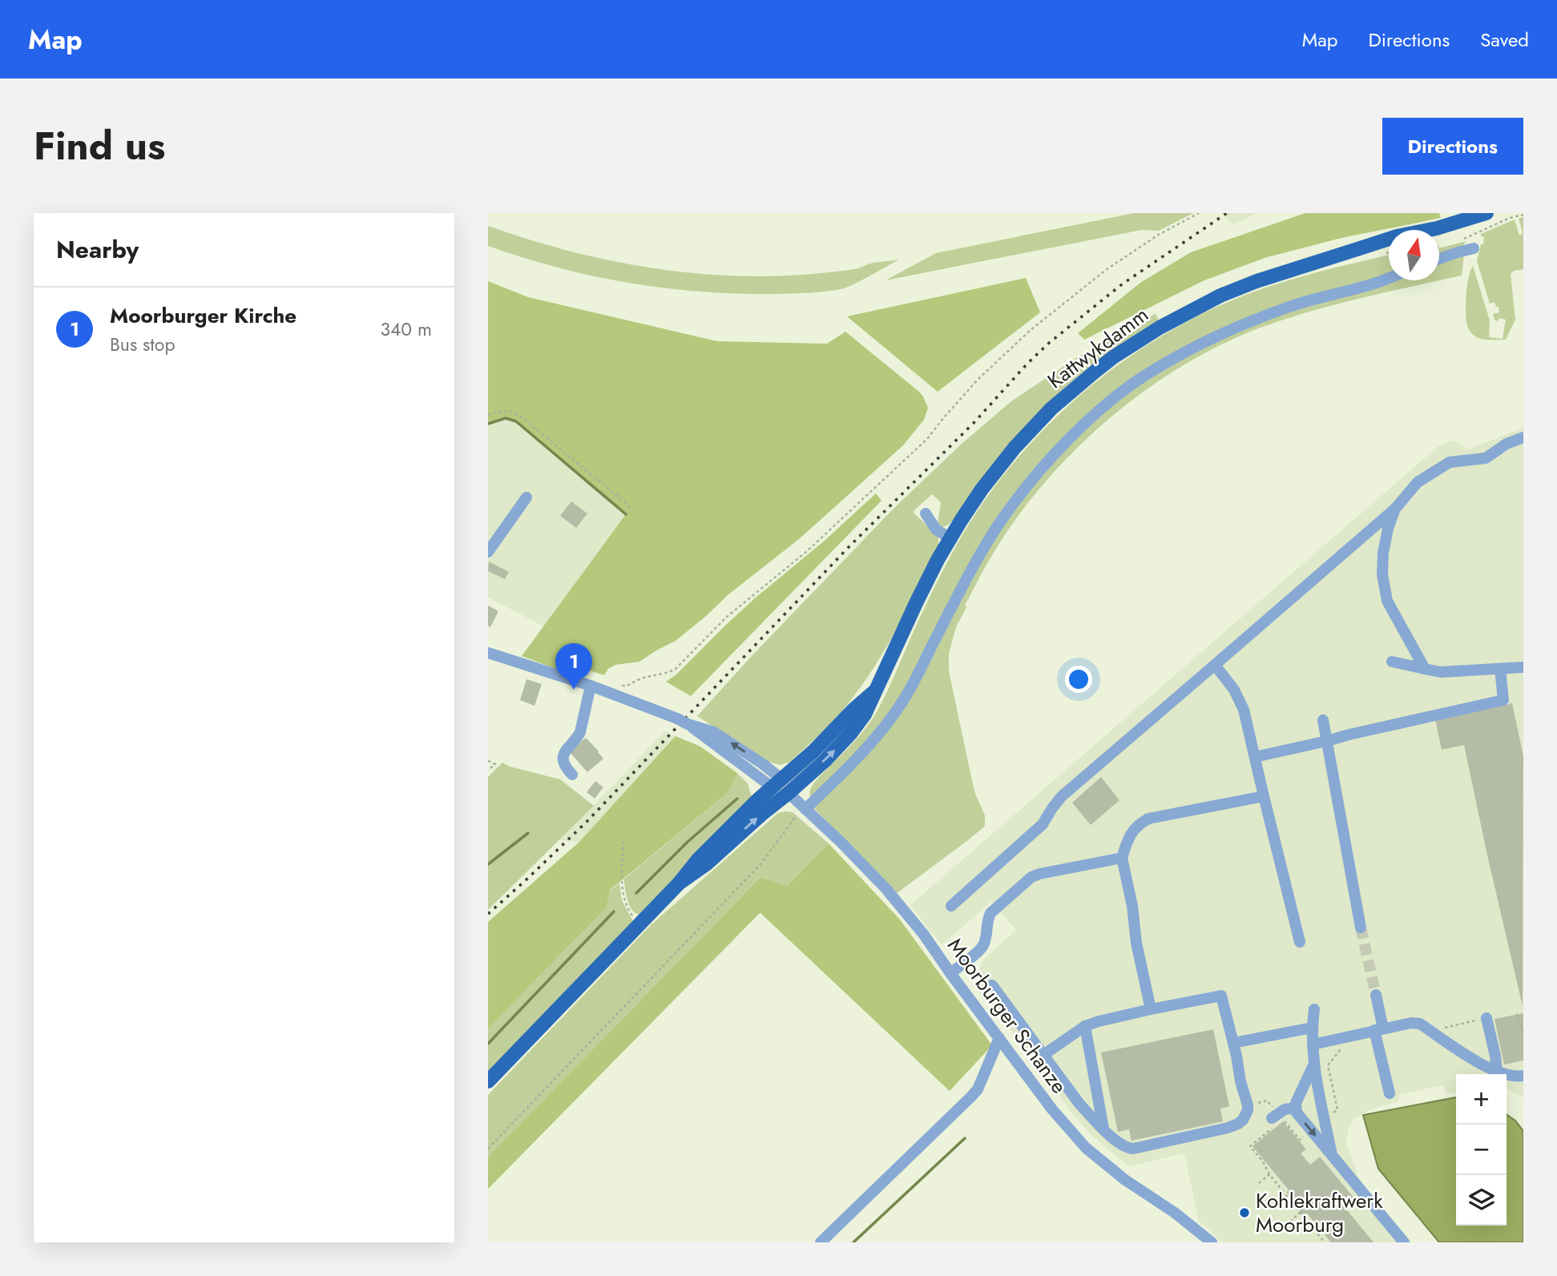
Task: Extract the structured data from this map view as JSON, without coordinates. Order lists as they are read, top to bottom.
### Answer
{
  "streets": {
    "main road": ["Kattwykdamm"],
    "street": ["Moorburger Schanze"]
  },
  "crossings": [
    ["Kattwykdamm", "Moorburger Schanze"]
  ],
  "places": ["Kohlekraftwerk Moorburg"],
  "north": "top",
  "page": {
    "header": "Map",
    "nav": ["Map", "Directions", "Saved"],
    "title": "Find us",
    "buttons": "Directions",
    "heading": "Nearby",
    "list": [
      {
        "mark": "1",
        "name": "Moorburger Kirche",
        "note": "Bus stop",
        "value": "340 m"
      }
    ],
    "pins": "1",
    "map_buttons": ["+", "−"]
  }
}
